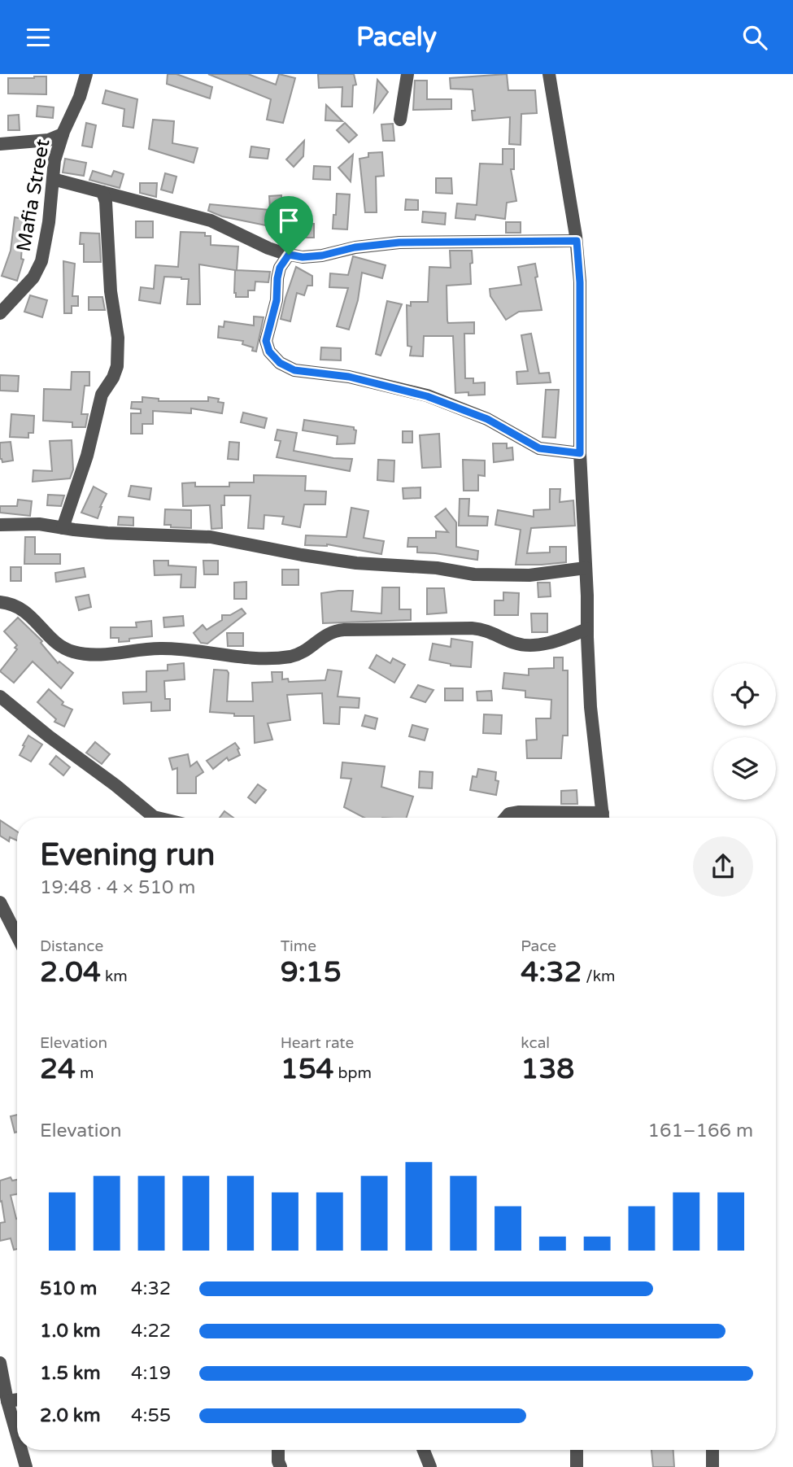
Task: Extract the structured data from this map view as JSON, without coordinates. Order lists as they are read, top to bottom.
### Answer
{
  "streets": {
    "street": ["Mafia Street"]
  },
  "page": {
    "header": "Pacely",
    "heading": ["Evening run", "19:48 · 4 × 510 m"],
    "stats": [
      ["Distance", "2.04 km"],
      ["Time", "9:15"],
      ["Pace", "4:32 /km"],
      ["Elevation", "24 m"],
      ["Heart rate", "154 bpm"],
      ["kcal", "138"]
    ],
    "chart": ["Elevation", "161–166 m"],
    "list": [
      {
        "name": "510 m",
        "note": "4:32"
      },
      {
        "name": "1.0 km",
        "note": "4:22"
      },
      {
        "name": "1.5 km",
        "note": "4:19"
      },
      {
        "name": "2.0 km",
        "note": "4:55"
      }
    ]
  }
}
